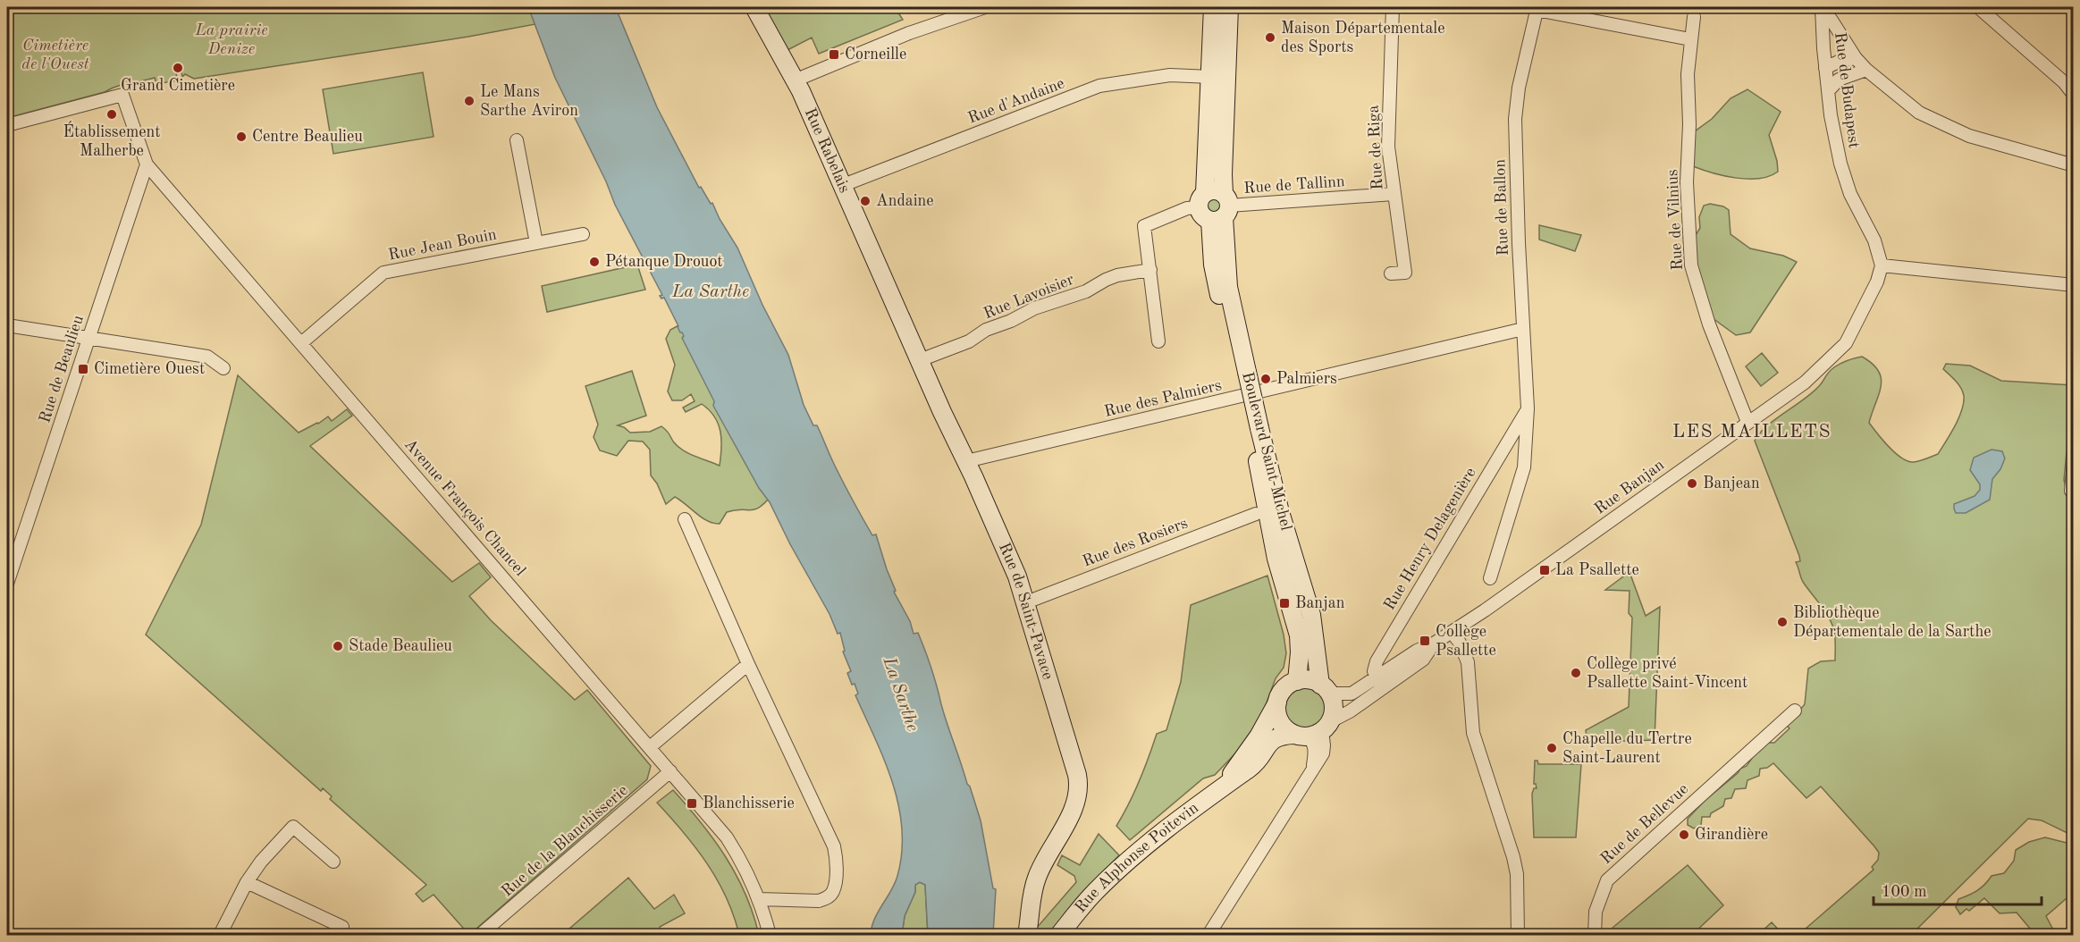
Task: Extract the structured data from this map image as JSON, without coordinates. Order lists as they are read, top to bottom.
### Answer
{
  "streets": {
    "main road": [
      "Rue Rabelais",
      "Boulevard Saint-Michel",
      "Rue de Saint-Pavace",
      "Rue Alphonse Poitevin"
    ],
    "street": [
      "Rue de Budapest",
      "Rue d'Andaine",
      "Rue de Riga",
      "Rue de Tallinn",
      "Rue de Ballon",
      "Rue de Vilnius",
      "Rue Jean Bouin",
      "Rue Lavoisier",
      "Rue de Beaulieu",
      "Rue des Palmiers",
      "Rue Banjan",
      "Avenue François Chancel",
      "Rue Henry Delagenière",
      "Rue des Rosiers",
      "Rue de Bellevue",
      "Rue de la Blanchisserie"
    ]
  },
  "crossings": [
    ["Rue de Budapest", "Rue Banjan"],
    ["Rue d'Andaine", "Rue Rabelais"],
    ["Rue de Riga", "Rue de Tallinn"],
    ["Rue Rabelais", "Rue de Saint-Pavace"],
    ["Rue de Tallinn", "Boulevard Saint-Michel"],
    ["Rue de Ballon", "Rue des Palmiers"],
    ["Rue de Ballon", "Rue Henry Delagenière"],
    ["Rue de Vilnius", "Rue Banjan"],
    ["Rue Jean Bouin", "Avenue François Chancel"],
    ["Rue Lavoisier", "Rue de Saint-Pavace"],
    ["Rue de Beaulieu", "Avenue François Chancel"],
    ["Rue des Palmiers", "Rue de Saint-Pavace"],
    ["Boulevard Saint-Michel", "Rue Banjan"],
    ["Boulevard Saint-Michel", "Rue Alphonse Poitevin"],
    ["Rue Banjan", "Rue Henry Delagenière"],
    ["Rue Banjan", "Rue Alphonse Poitevin"],
    ["Avenue François Chancel", "Rue de la Blanchisserie"],
    ["Rue des Rosiers", "Rue de Saint-Pavace"]
  ],
  "districts": ["LES MAILLETS"],
  "water": ["La Sarthe"],
  "parks": ["La prairie Denize", "Cimetière de l'Ouest"],
  "places": {
    "other": [
      "Maison Départementale des Sports",
      "Grand Cimetière",
      "Le Mans Sarthe Aviron",
      "Établissement Malherbe",
      "Centre Beaulieu",
      "Andaine",
      "Pétanque Drouot",
      "Palmiers",
      "Banjean",
      "Bibliothèque Départementale de la Sarthe",
      "Stade Beaulieu",
      "Collège privé Psallette Saint-Vincent",
      "Chapelle du Tertre Saint-Laurent",
      "Girandière"
    ],
    "transit": [
      "Corneille",
      "Cimetière Ouest",
      "La Psallette",
      "Banjan",
      "Collège Psallette",
      "Blanchisserie"
    ]
  },
  "scale_bar": "100 m"
}
